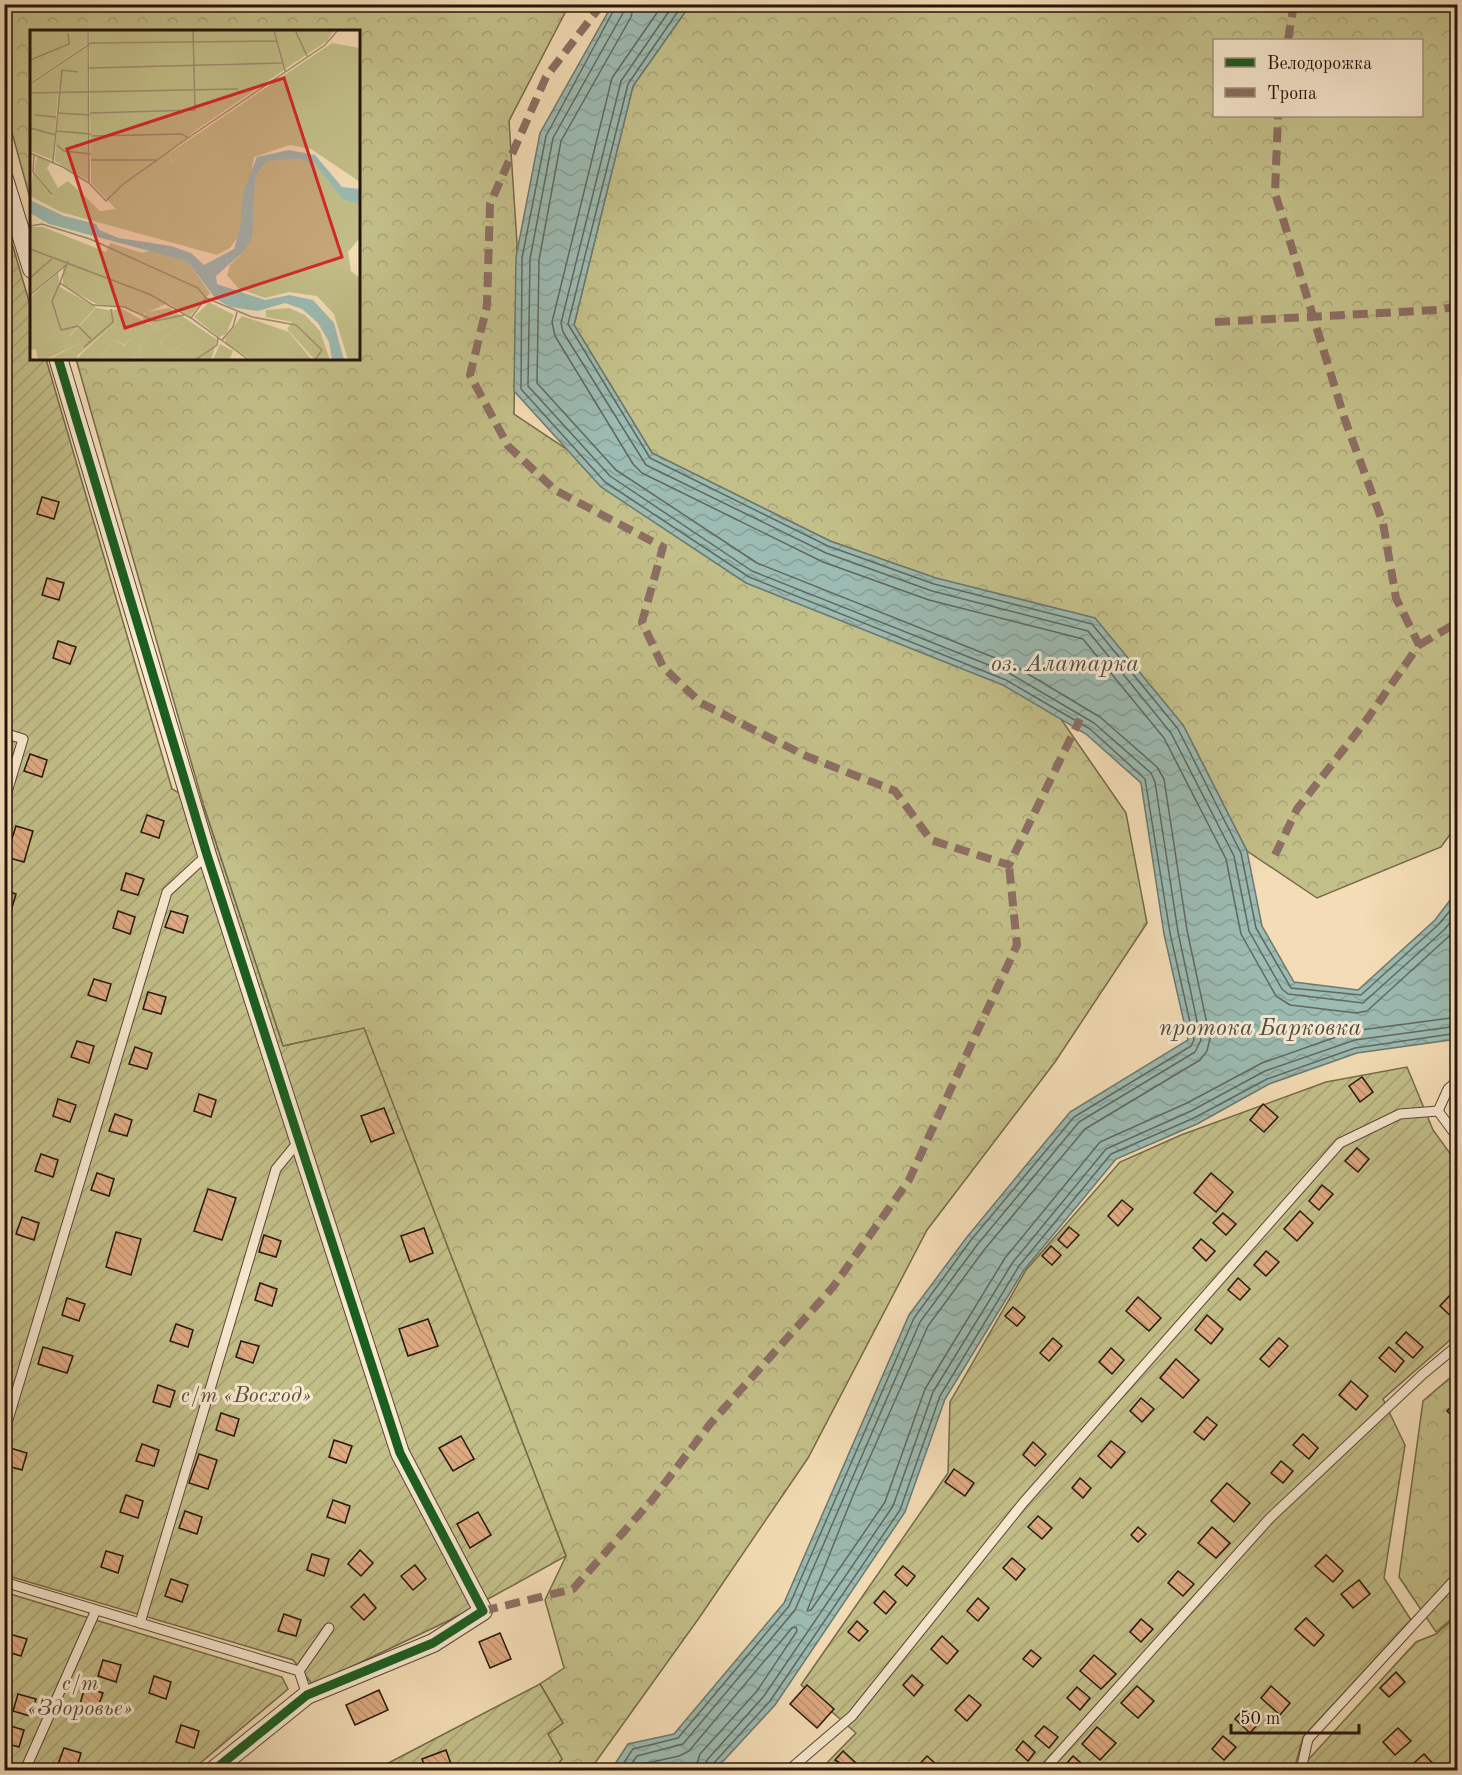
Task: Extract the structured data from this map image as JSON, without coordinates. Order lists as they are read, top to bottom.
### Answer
{
  "water": ["оз. Алатарка", "протока Барковка"],
  "parks": ["с/т «Восход»", "с/т «Здоровье»"],
  "legend": ["Велодорожка", "Тропа"],
  "scale_bar": "50 m"
}
